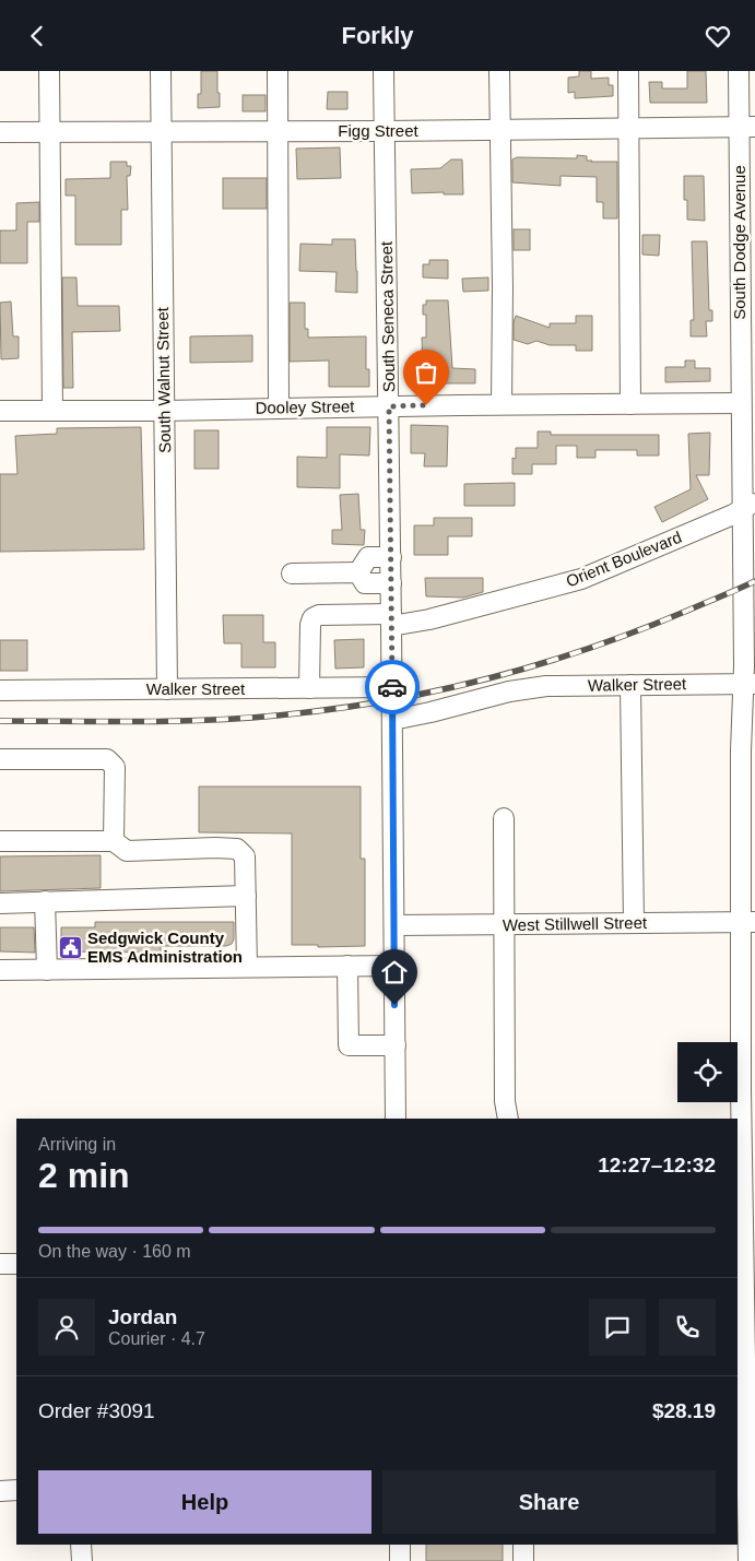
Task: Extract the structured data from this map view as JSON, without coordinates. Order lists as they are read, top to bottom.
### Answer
{
  "streets": {
    "street": [
      "Figg Street",
      "South Dodge Avenue",
      "South Seneca Street",
      "South Walnut Street",
      "Dooley Street",
      "Orient Boulevard",
      "Walker Street",
      "West Stillwell Street"
    ]
  },
  "crossings": [
    ["Figg Street", "South Dodge Avenue"],
    ["Figg Street", "South Seneca Street"],
    ["Figg Street", "South Walnut Street"],
    ["South Dodge Avenue", "Dooley Street"],
    ["South Dodge Avenue", "Orient Boulevard"],
    ["South Dodge Avenue", "Walker Street"],
    ["South Dodge Avenue", "West Stillwell Street"],
    ["South Seneca Street", "Dooley Street"],
    ["South Seneca Street", "Orient Boulevard"],
    ["South Seneca Street", "Walker Street"],
    ["South Seneca Street", "West Stillwell Street"],
    ["South Walnut Street", "Dooley Street"],
    ["South Walnut Street", "Walker Street"],
    ["Orient Boulevard", "Walker Street"]
  ],
  "places": {
    "public building": ["Sedgwick County EMS Administration"]
  },
  "page": {
    "header": "Forkly",
    "heading": ["2 min", "Arriving in", "12:27–12:32"],
    "panel": [
      "Jordan",
      "Courier · 4.7",
      "Order #3091",
      "$28.19"
    ],
    "bar": "On the way · 160 m",
    "buttons": ["Help", "Share"]
  }
}
